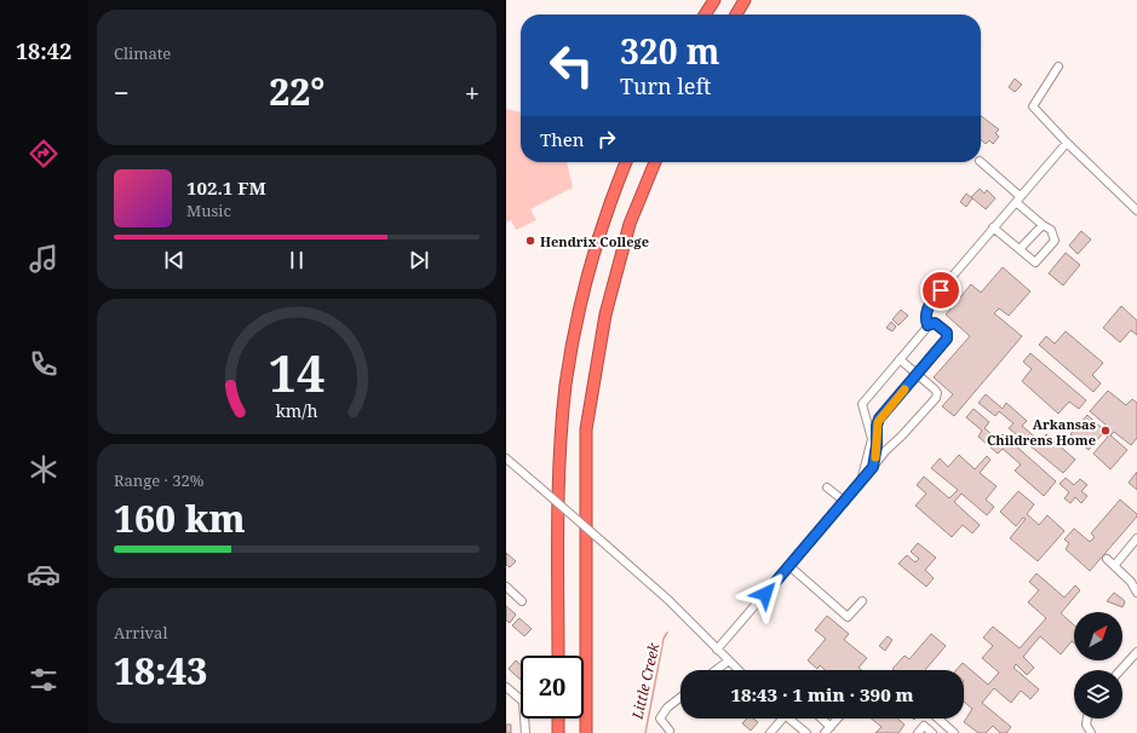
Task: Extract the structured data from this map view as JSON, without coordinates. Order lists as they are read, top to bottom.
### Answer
{
  "water": ["Little Creek"],
  "places": ["Hendrix College", "Arkansas Childrens Home"],
  "north": "top right",
  "page": {
    "tabs": "18:42",
    "tile": [
      "Climate",
      ["Range · 32%", "160 km"],
      ["Arrival", "18:43"]
    ],
    "turn": ["320 m", "Turn left"],
    "heat": ["−", "22°", "+"],
    "then": "Then",
    "song": ["102.1 FM", "Music"],
    "limit": "20",
    "trip": "18:43 · 1 min · 390 m",
    "gauge": ["14", "km/h"]
  }
}
